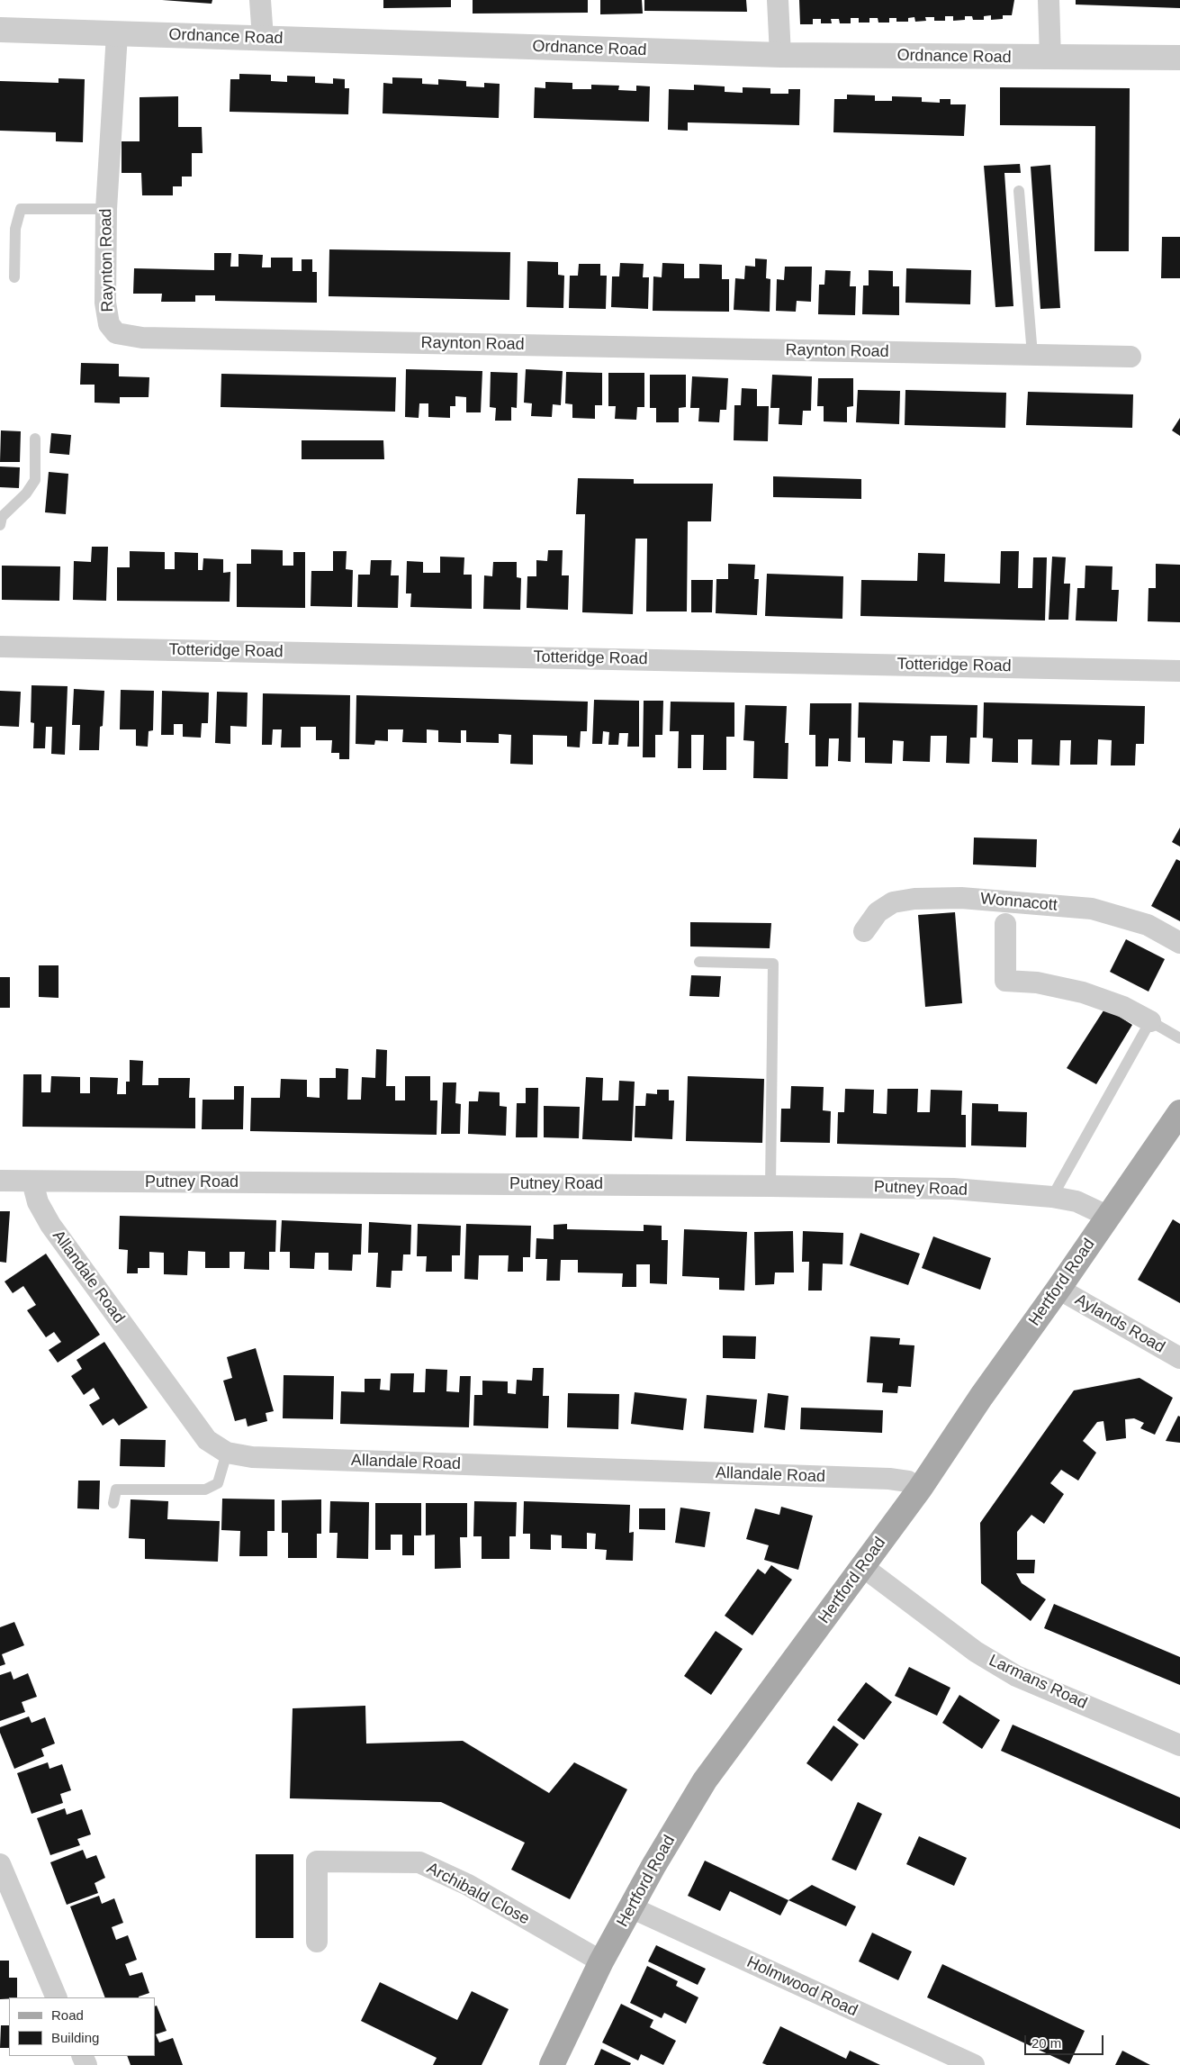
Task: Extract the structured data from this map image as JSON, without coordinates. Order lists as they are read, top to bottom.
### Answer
{
  "streets": {
    "main road": ["Hertford Road"],
    "street": [
      "Ordnance Road",
      "Raynton Road",
      "Totteridge Road",
      "Wonnacott",
      "Putney Road",
      "Allandale Road",
      "Aylands Road",
      "Larmans Road",
      "Archibald Close",
      "Holmwood Road"
    ]
  },
  "crossings": [
    ["Ordnance Road", "Raynton Road"],
    ["Putney Road", "Allandale Road"],
    ["Putney Road", "Hertford Road"],
    ["Allandale Road", "Hertford Road"],
    ["Hertford Road", "Aylands Road"],
    ["Hertford Road", "Larmans Road"],
    ["Hertford Road", "Archibald Close"],
    ["Hertford Road", "Holmwood Road"]
  ],
  "legend": ["Road", "Building"],
  "scale_bar": "20 m"
}
